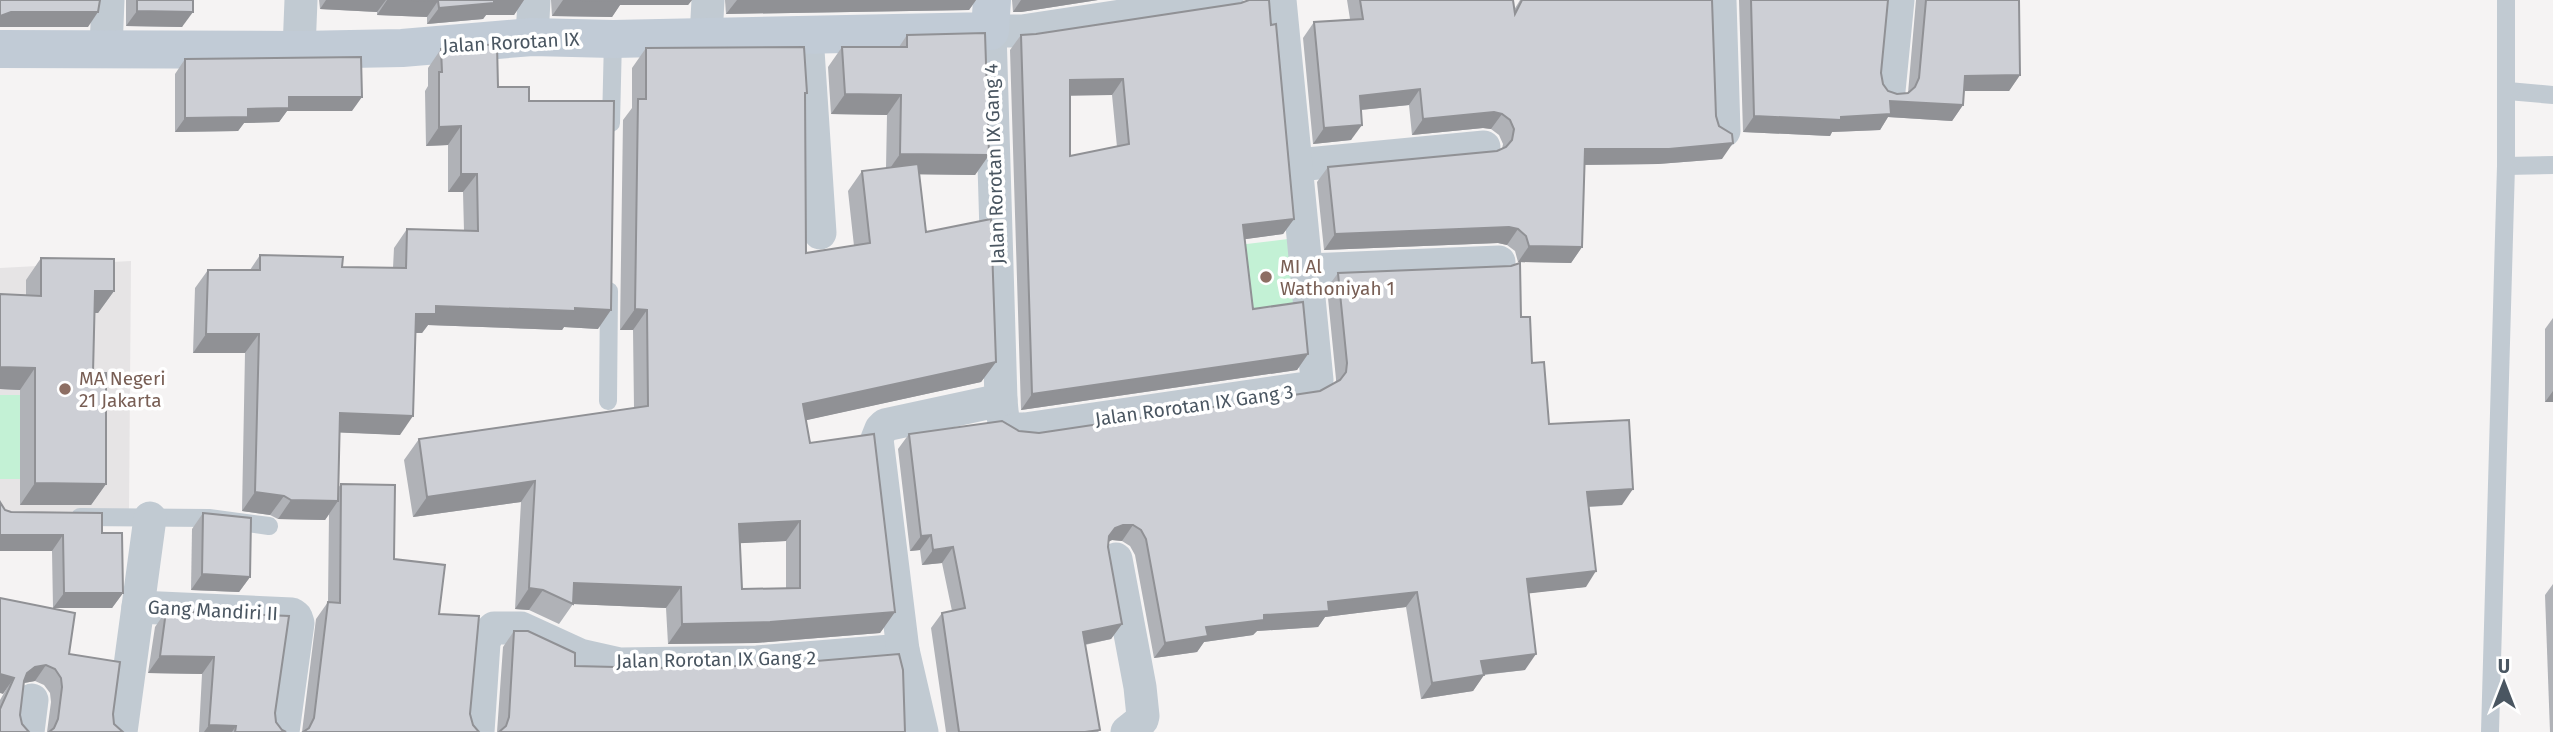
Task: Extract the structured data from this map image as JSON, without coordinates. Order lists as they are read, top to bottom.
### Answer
{
  "streets": {
    "street": [
      "Jalan Rorotan IX",
      "Jalan Rorotan IX Gang 4",
      "Jalan Rorotan IX Gang 3",
      "Gang Mandiri II",
      "Jalan Rorotan IX Gang 2"
    ]
  },
  "crossings": [
    ["Jalan Rorotan IX", "Jalan Rorotan IX Gang 4"],
    ["Jalan Rorotan IX Gang 4", "Jalan Rorotan IX Gang 3"]
  ],
  "places": ["MI Al Wathoniyah 1", "MA Negeri 21 Jakarta"],
  "north": "top"
}
